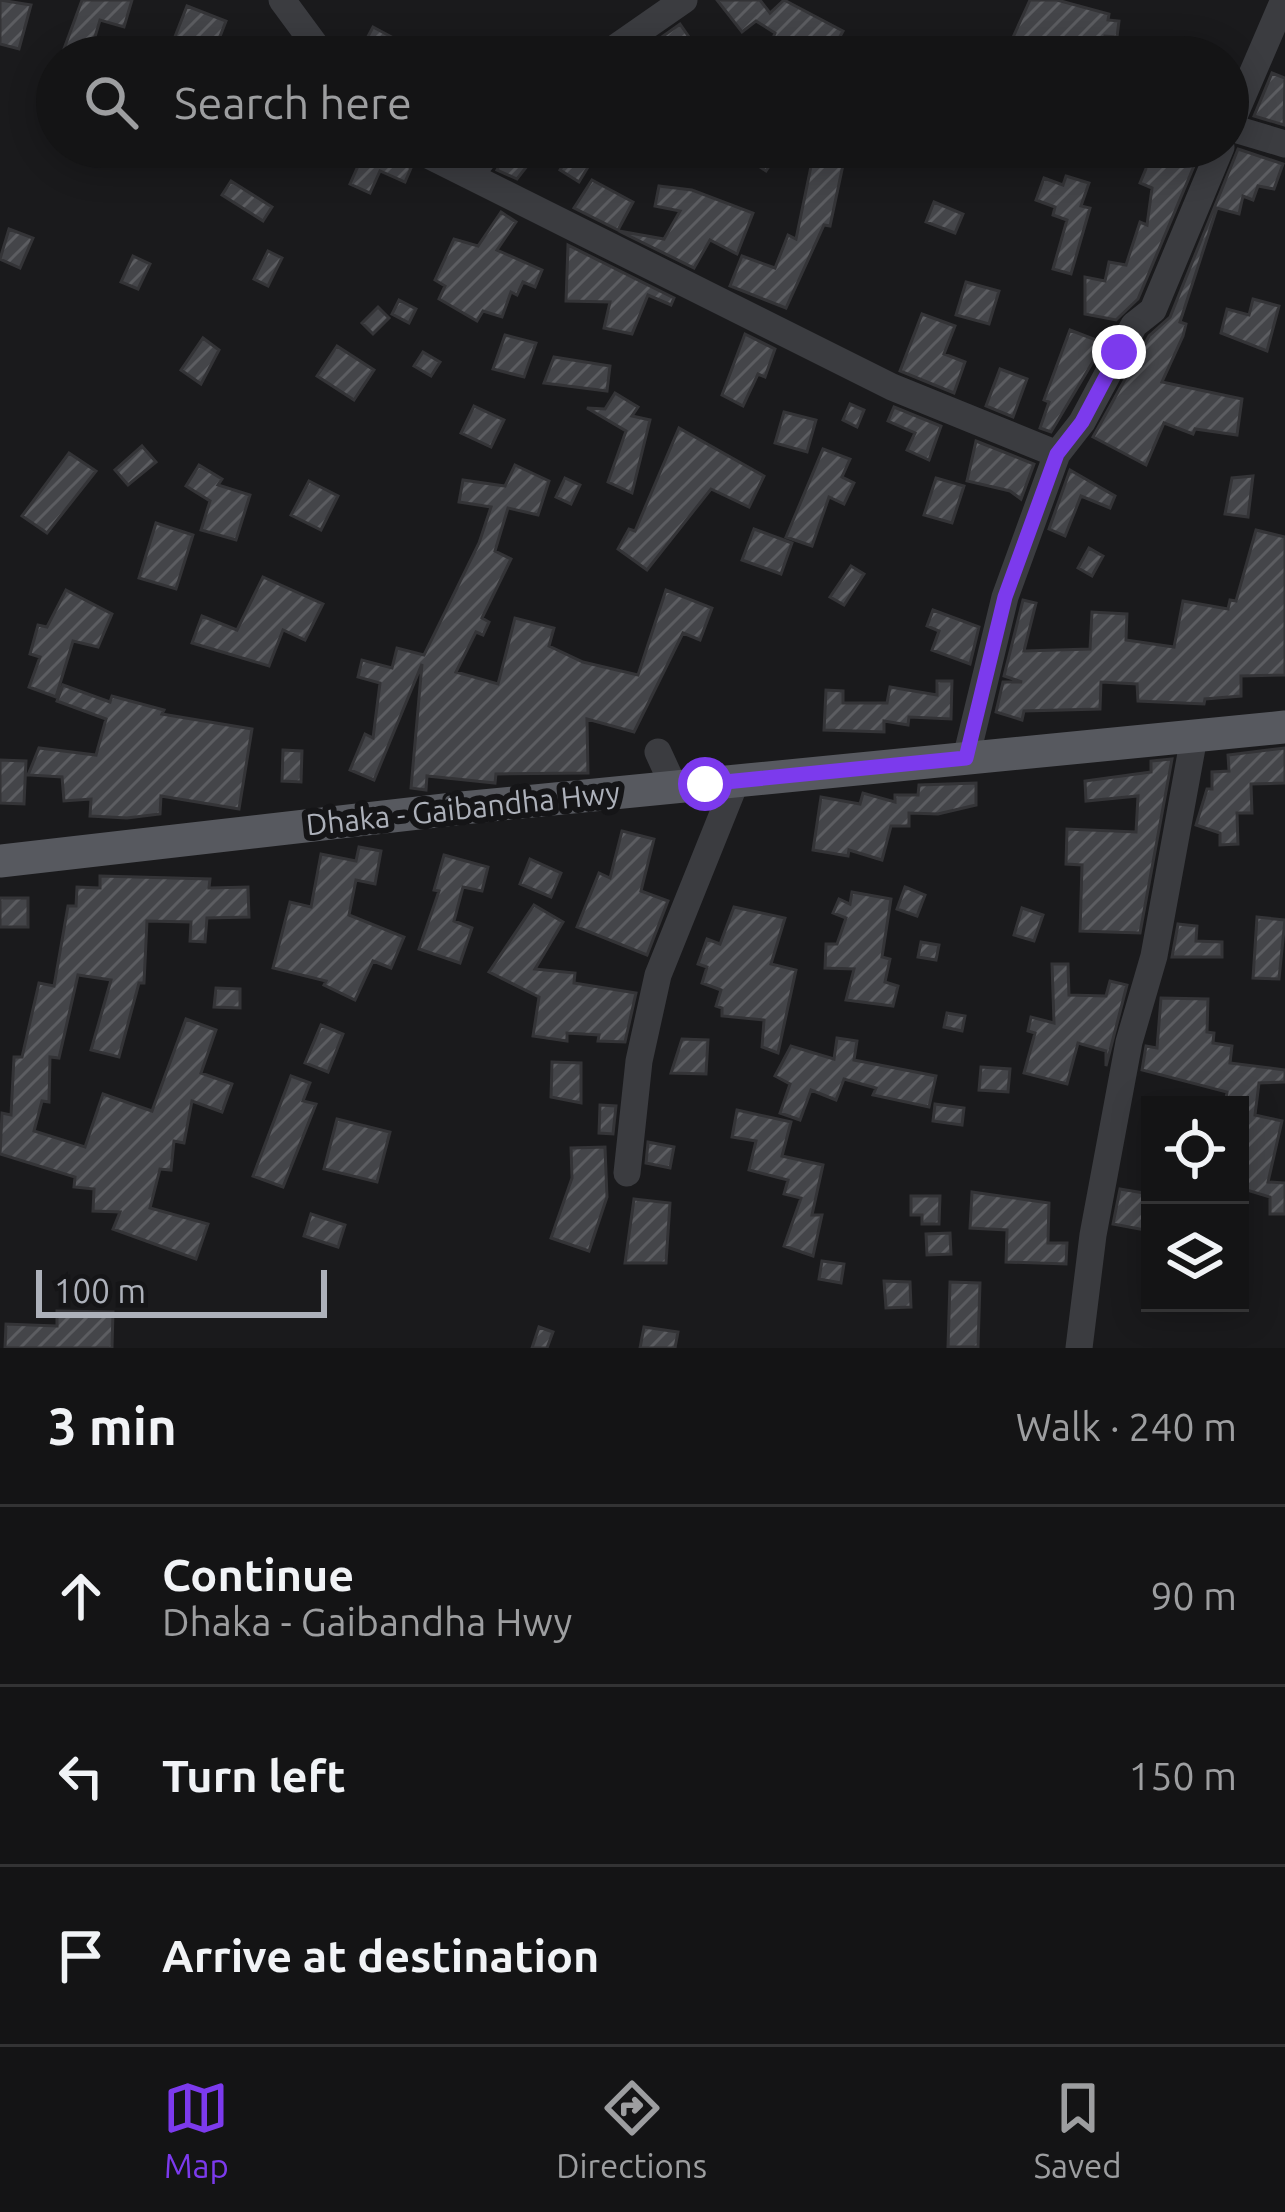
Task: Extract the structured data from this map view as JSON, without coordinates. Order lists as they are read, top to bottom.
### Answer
{
  "streets": {
    "main road": ["Dhaka - Gaibandha Hwy"]
  },
  "scale_bar": "100 m",
  "page": {
    "search": "Search here",
    "scale": "100 m",
    "heading": ["3 min", "Walk · 240 m"],
    "list": [
      ["Continue", "Dhaka - Gaibandha Hwy", "90 m"],
      ["Turn left", "150 m"],
      "Arrive at destination"
    ],
    "nav": ["Map", "Directions", "Saved"]
  }
}
